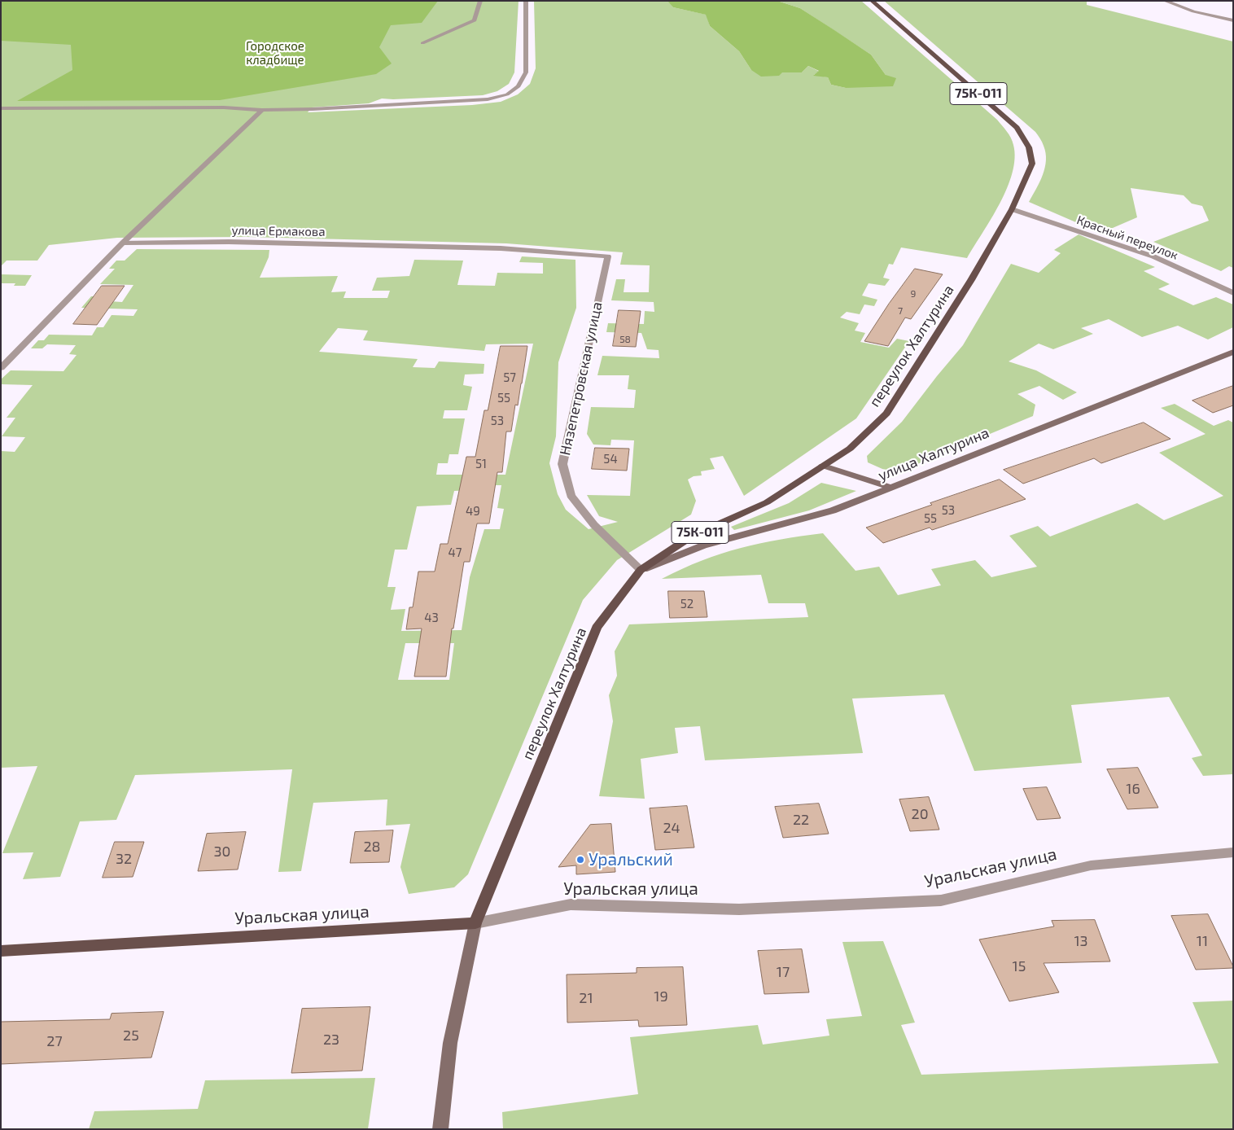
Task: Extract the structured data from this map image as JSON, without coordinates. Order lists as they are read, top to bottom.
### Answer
{
  "streets": {
    "main road": ["75К-011", "переулок Халтурина", "Уральская улица"],
    "street": [
      "улица Ермакова",
      "Красный переулок",
      "Нязепетровская улица",
      "улица Халтурина"
    ]
  },
  "crossings": [
    ["75К-011", "Красный переулок"],
    ["75К-011", "переулок Халтурина"],
    ["улица Ермакова", "Нязепетровская улица"],
    ["Красный переулок", "переулок Халтурина"],
    ["переулок Халтурина", "Нязепетровская улица"],
    ["переулок Халтурина", "улица Халтурина"],
    ["переулок Халтурина", "Уральская улица"],
    ["Нязепетровская улица", "улица Халтурина"]
  ],
  "parks": ["Городское кладбище"],
  "places": ["Уральский"],
  "house_numbers": [
    "9",
    "7",
    "58",
    "57",
    "55",
    "53",
    "54",
    "51",
    "53",
    "49",
    "55",
    "47",
    "52",
    "43",
    "16",
    "20",
    "22",
    "24",
    "28",
    "30",
    "32",
    "13",
    "11",
    "15",
    "17",
    "19",
    "21",
    "25",
    "23",
    "27"
  ]
}
